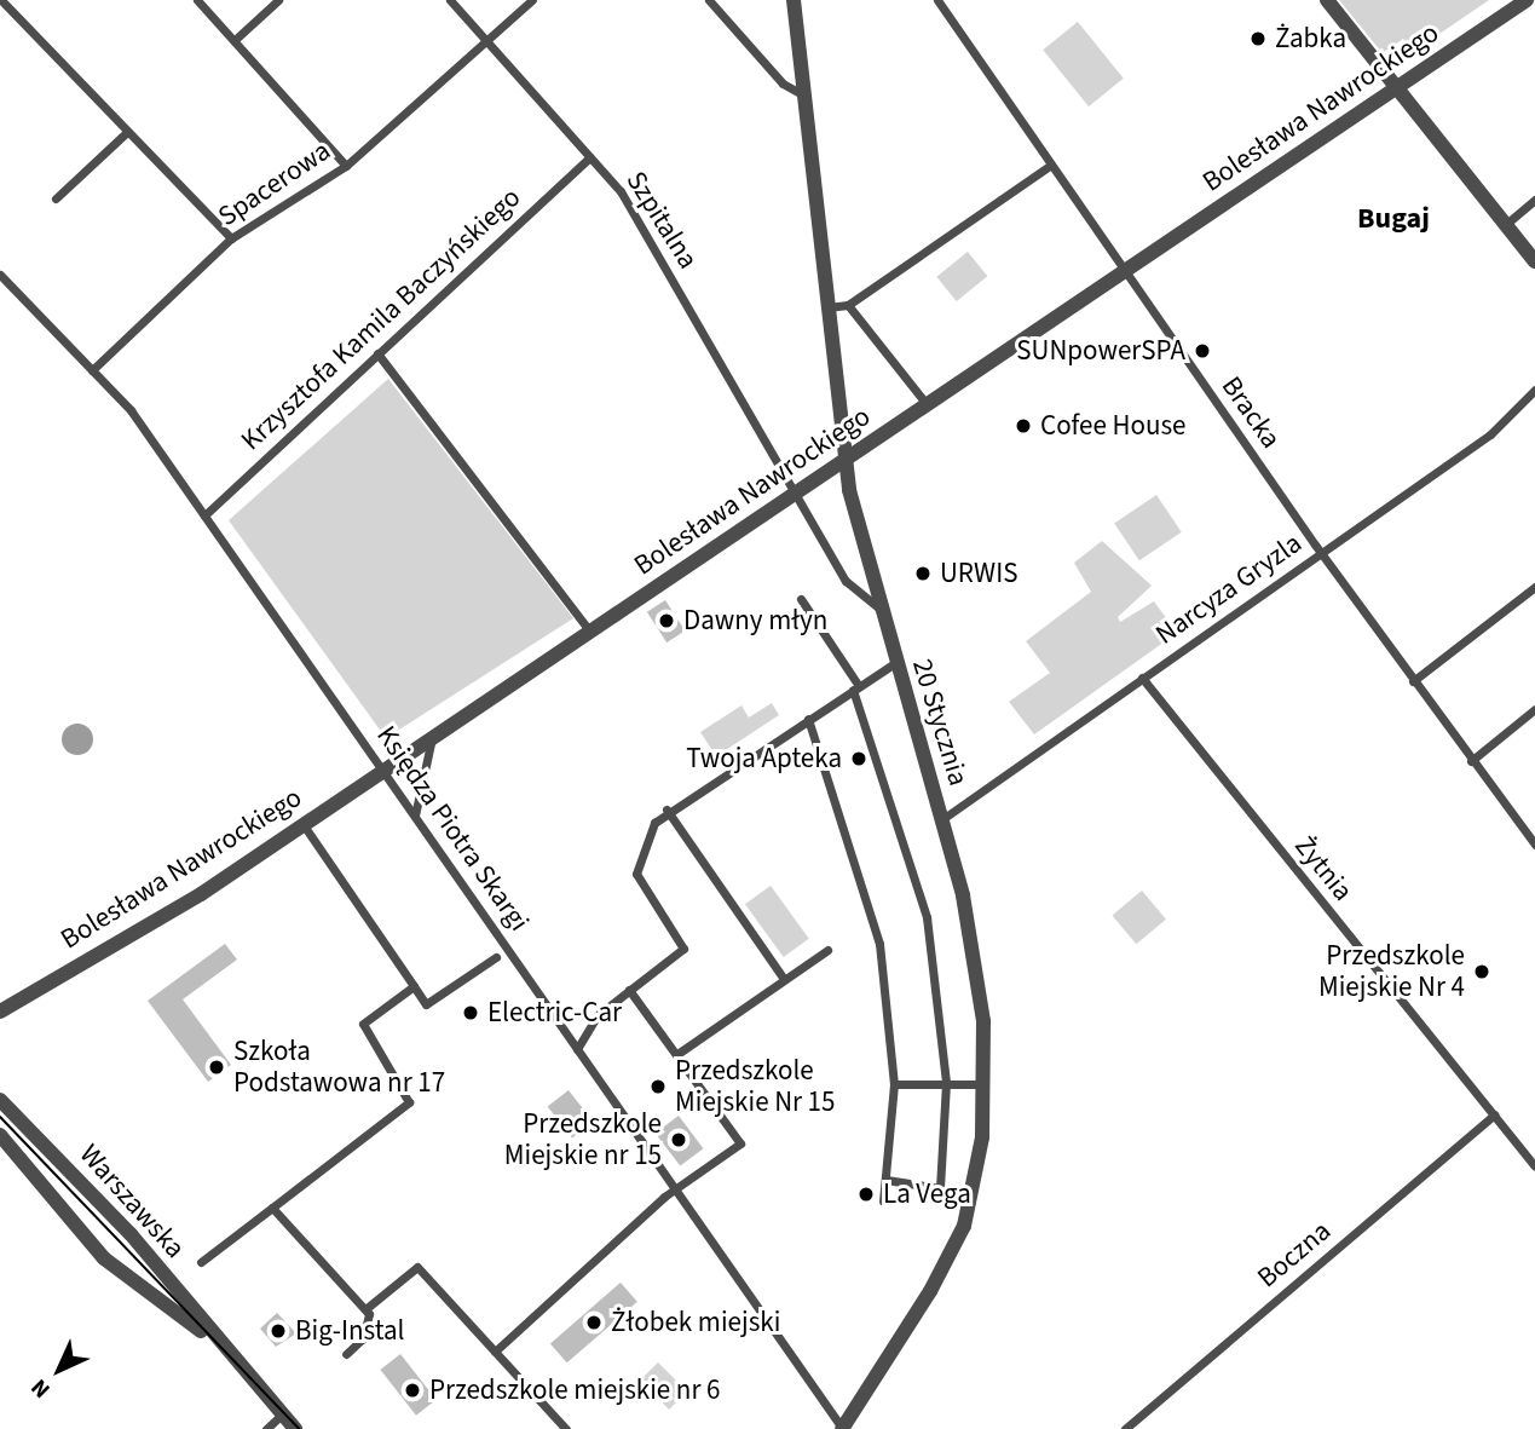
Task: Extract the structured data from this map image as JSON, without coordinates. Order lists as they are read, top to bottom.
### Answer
{
  "streets": {
    "street": [
      "Bolesława Nawrockiego",
      "Spacerowa",
      "Szpitalna",
      "Krzysztofa Kamila Baczyńskiego",
      "Bracka",
      "Narcyza Gryzla",
      "20 Stycznia",
      "Księdza Piotra Skargi",
      "Żytnia",
      "Warszawska",
      "Boczna"
    ]
  },
  "crossings": [
    ["Bolesława Nawrockiego", "Szpitalna"],
    ["Bolesława Nawrockiego", "Bracka"],
    ["Bolesława Nawrockiego", "20 Stycznia"],
    ["Bolesława Nawrockiego", "Księdza Piotra Skargi"],
    ["Spacerowa", "Szpitalna"],
    ["Spacerowa", "Księdza Piotra Skargi"],
    ["Szpitalna", "Krzysztofa Kamila Baczyńskiego"],
    ["Szpitalna", "20 Stycznia"],
    ["Krzysztofa Kamila Baczyńskiego", "Księdza Piotra Skargi"],
    ["Bracka", "Narcyza Gryzla"],
    ["Narcyza Gryzla", "20 Stycznia"],
    ["Narcyza Gryzla", "Żytnia"],
    ["20 Stycznia", "Księdza Piotra Skargi"],
    ["Żytnia", "Boczna"]
  ],
  "districts": ["Bugaj"],
  "places": [
    "Żabka",
    "SUNpowerSPA",
    "Cofee House",
    "URWIS",
    "Dawny młyn",
    "Twoja Apteka",
    "Przedszkole Miejskie Nr 4",
    "Electric-Car",
    "Szkoła Podstawowa nr 17",
    "Przedszkole Miejskie Nr 15",
    "Przedszkole Miejskie nr 15",
    "La Vega",
    "Żłobek miejski",
    "Big-Instal",
    "Przedszkole miejskie nr 6"
  ],
  "north": "bottom left"
}
